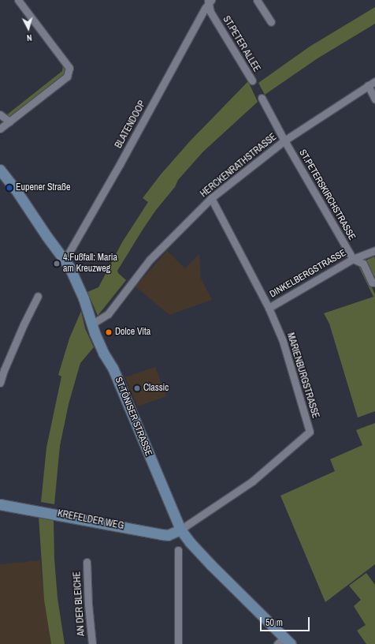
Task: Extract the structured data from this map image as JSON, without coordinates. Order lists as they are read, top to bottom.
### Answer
{
  "streets": {
    "main road": ["ST.TÖNISER STRASSE", "KREFELDER WEG"],
    "street": [
      "ST.PETER ALLEE",
      "BLATENDOOP",
      "HERCKENRATHSTRASSE",
      "ST.PETERSKIRCHSTRASSE",
      "DINKELBERGSTRASSE",
      "MARIENBURGSTRASSE",
      "AN DER BLEICHE"
    ]
  },
  "crossings": [
    ["ST.PETER ALLEE", "BLATENDOOP"],
    ["BLATENDOOP", "ST.TÖNISER STRASSE"],
    ["HERCKENRATHSTRASSE", "ST.PETERSKIRCHSTRASSE"],
    ["HERCKENRATHSTRASSE", "MARIENBURGSTRASSE"],
    ["HERCKENRATHSTRASSE", "ST.TÖNISER STRASSE"],
    ["ST.PETERSKIRCHSTRASSE", "DINKELBERGSTRASSE"],
    ["DINKELBERGSTRASSE", "MARIENBURGSTRASSE"],
    ["MARIENBURGSTRASSE", "ST.TÖNISER STRASSE"],
    ["MARIENBURGSTRASSE", "KREFELDER WEG"],
    ["ST.TÖNISER STRASSE", "KREFELDER WEG"]
  ],
  "places": [
    "Eupener Straße",
    "4.Fußfall: Maria am Kreuzweg",
    "Dolce Vita",
    "Classic"
  ],
  "scale_bar": "50 m",
  "north": "bottom"
}
